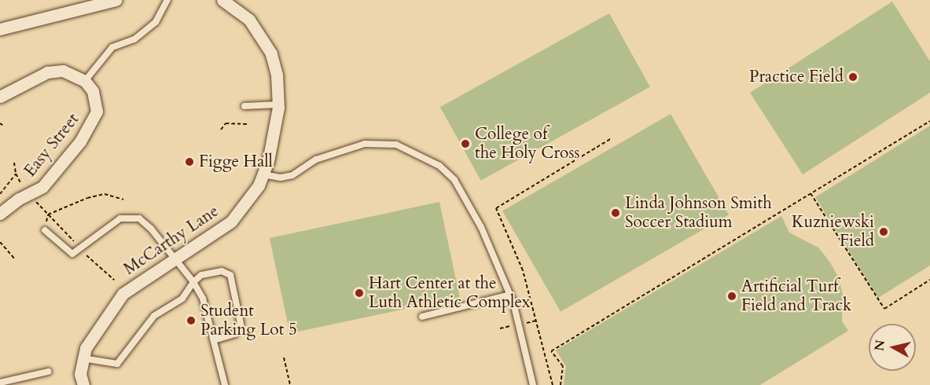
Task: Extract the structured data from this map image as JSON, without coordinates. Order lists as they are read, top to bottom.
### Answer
{
  "streets": {
    "street": ["Easy Street", "McCarthy Lane"]
  },
  "places": [
    "Practice Field",
    "College of the Holy Cross",
    "Figge Hall",
    "Linda Johnson Smith Soccer Stadium",
    "Kuzniewski Field",
    "Hart Center at the Luth Athletic Complex",
    "Artificial Turf Field and Track",
    "Student Parking Lot 5"
  ],
  "north": "left"
}
